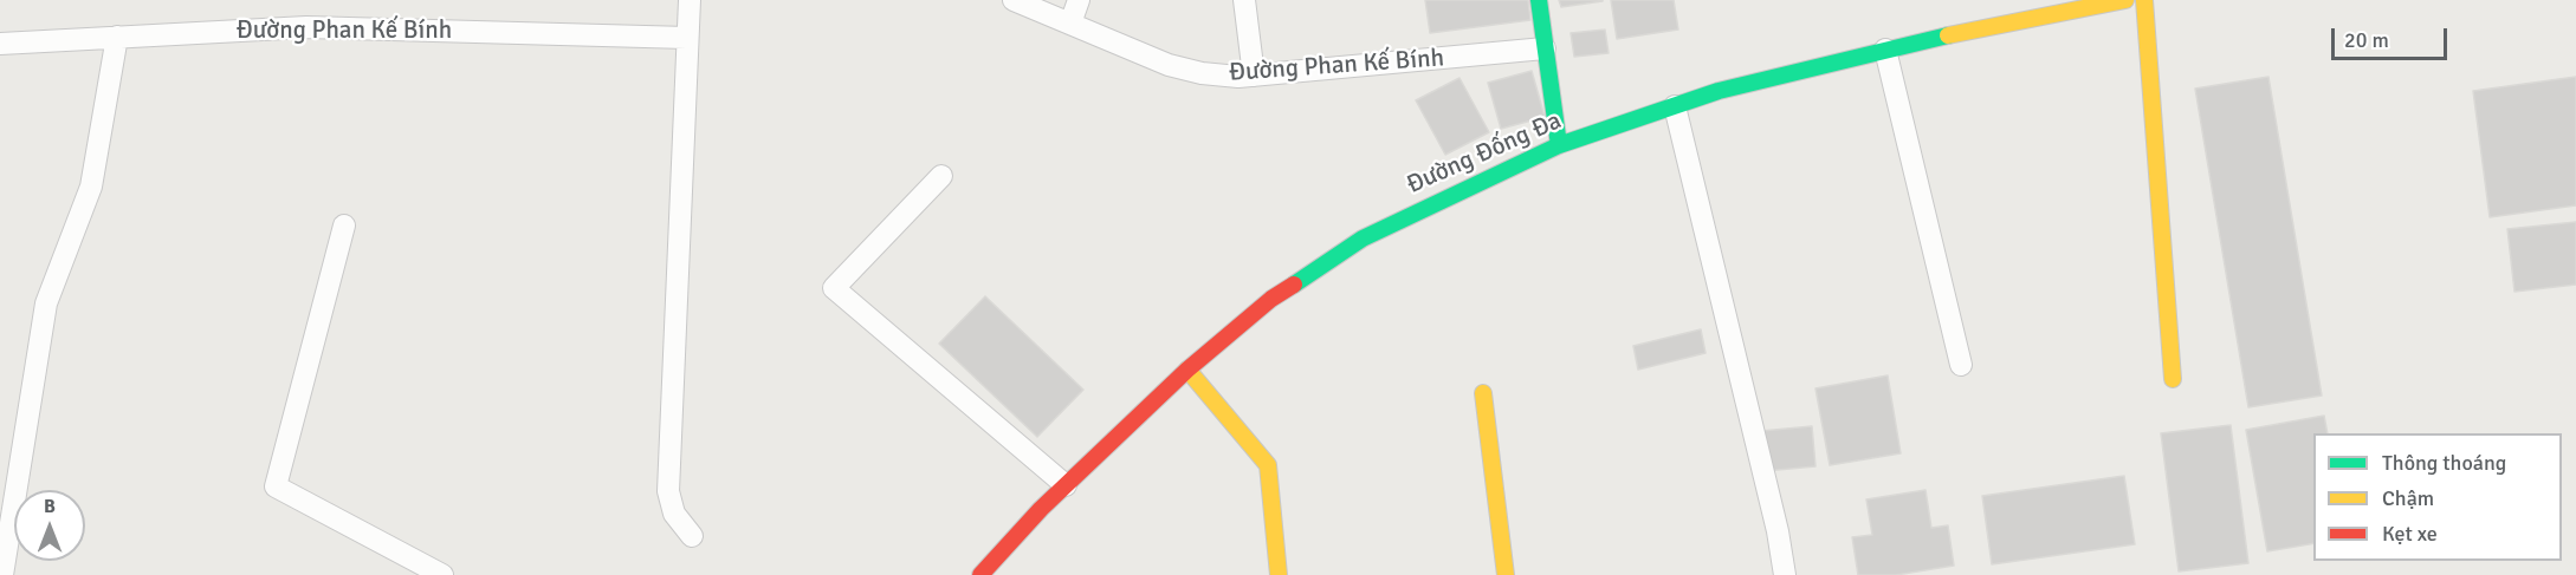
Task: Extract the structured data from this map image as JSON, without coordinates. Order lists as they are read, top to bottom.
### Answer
{
  "streets": {
    "main road": ["Đường Đống Đa"],
    "lane": ["Đường Phan Kế Bính"]
  },
  "legend": ["Thông thoáng", "Chậm", "Kẹt xe"],
  "scale_bar": "20 m",
  "north": "top"
}
